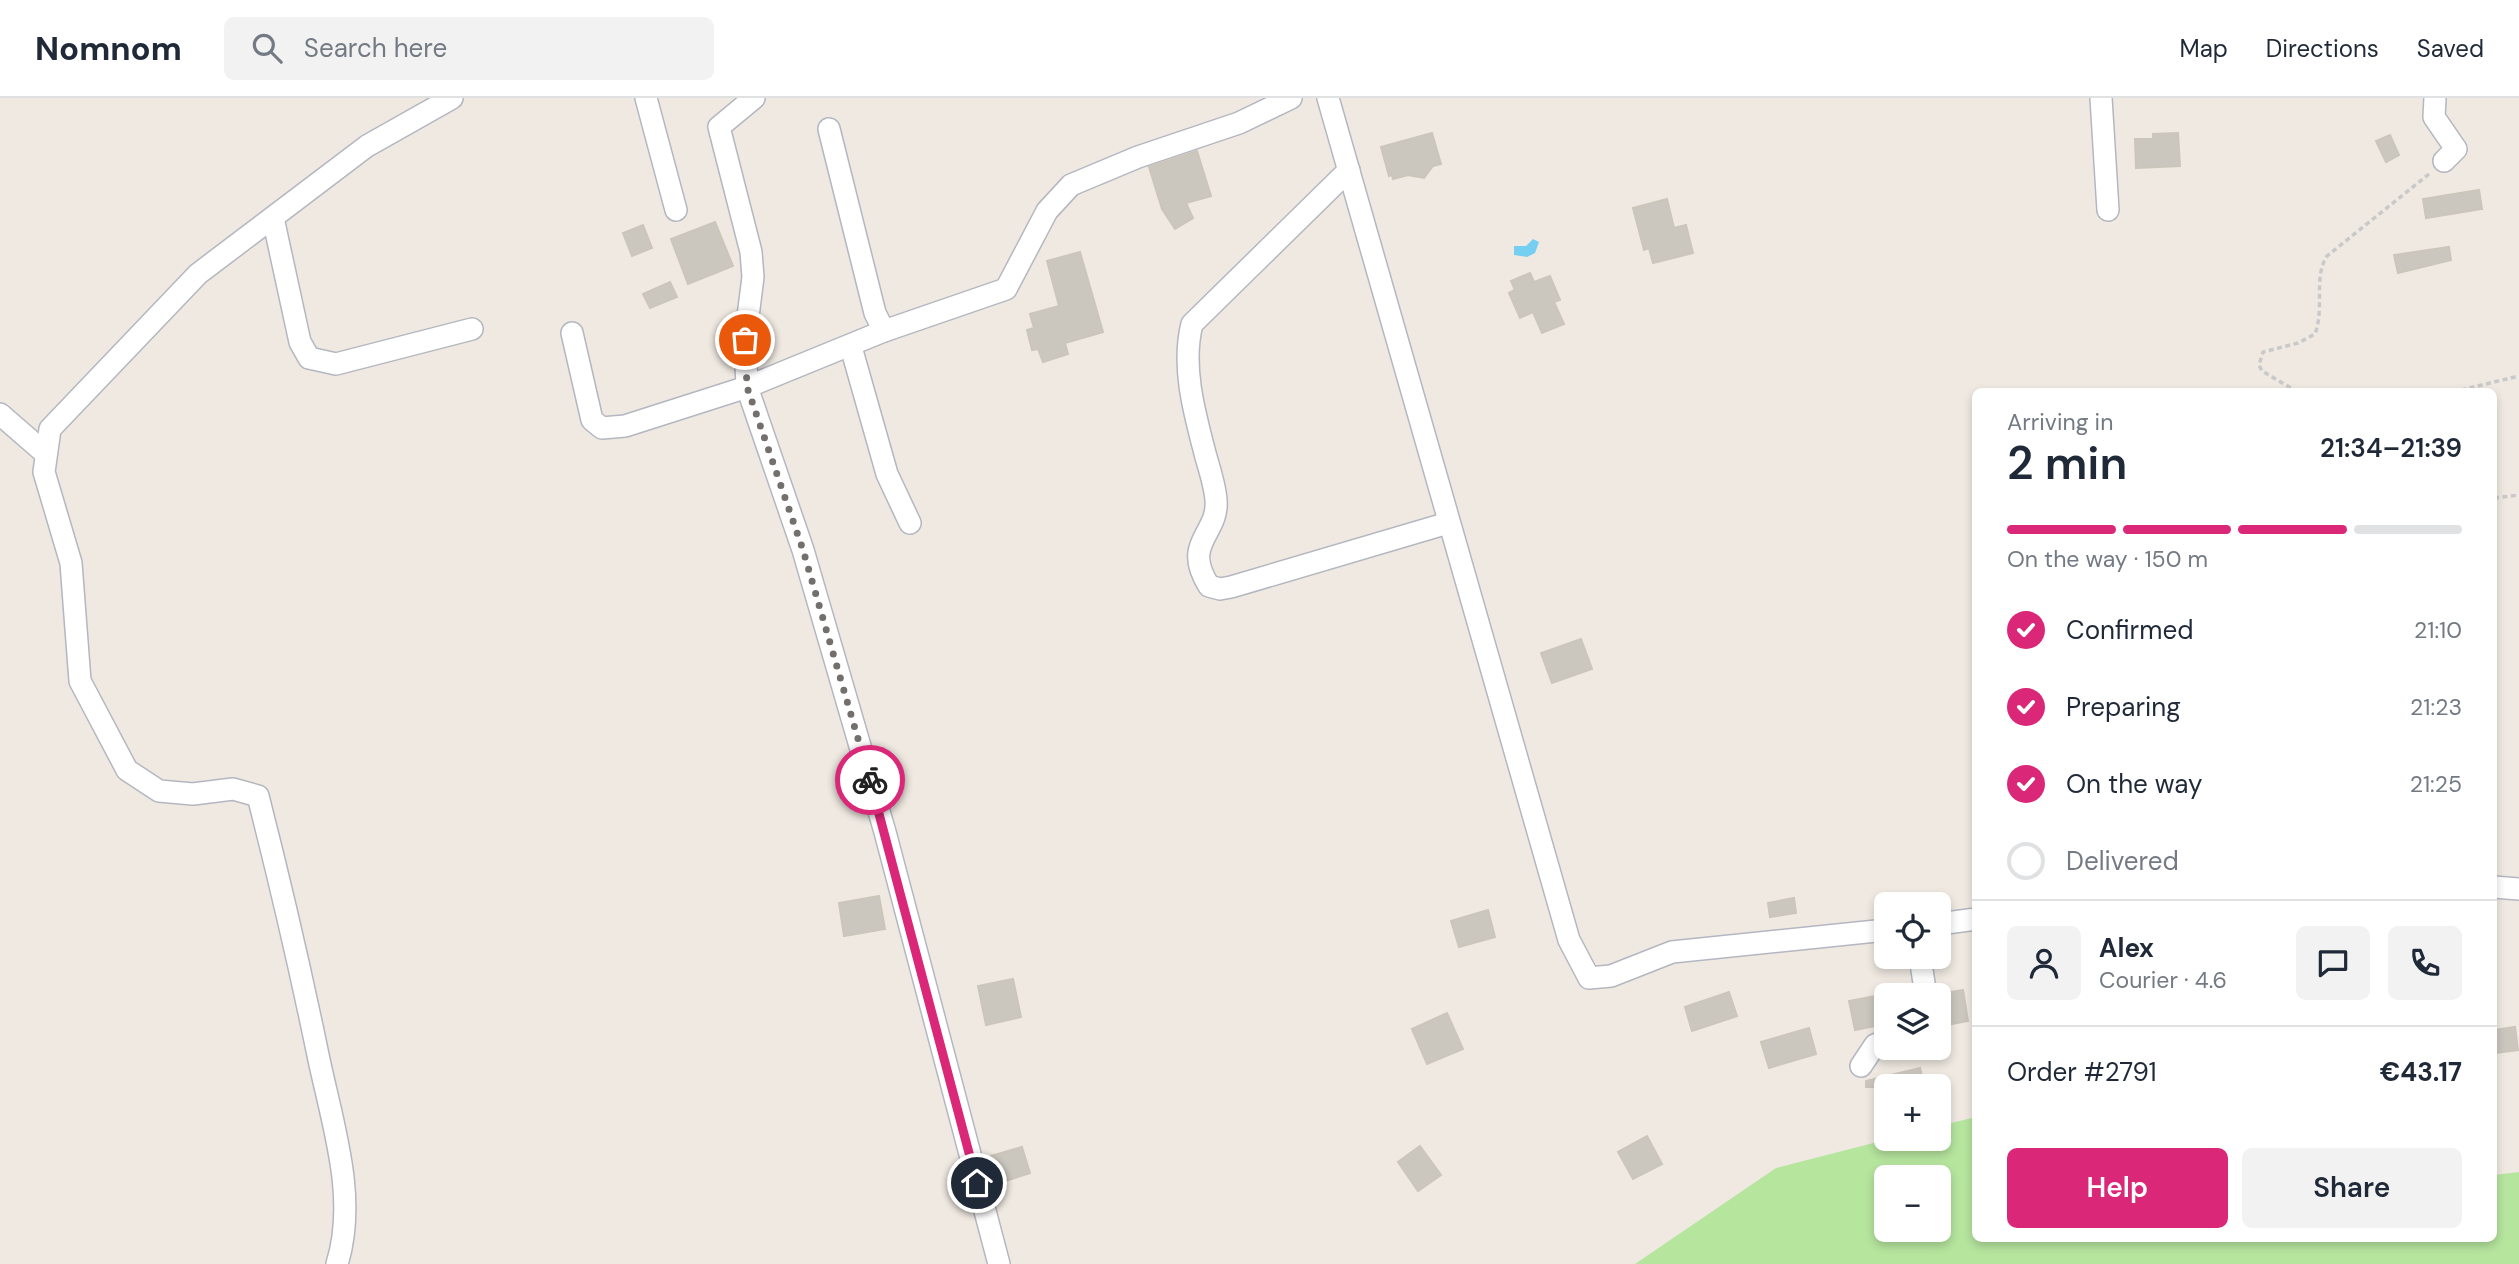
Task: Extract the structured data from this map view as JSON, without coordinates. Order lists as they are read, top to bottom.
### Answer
{
  "page": {
    "header": "Nomnom",
    "search": "Search here",
    "nav": ["Map", "Directions", "Saved"],
    "heading": ["2 min", "Arriving in", "21:34–21:39"],
    "panel": [
      "Alex",
      "Courier · 4.6",
      "Order #2791",
      "€43.17"
    ],
    "bar": "On the way · 150 m",
    "list": [
      ["Confirmed", "21:10"],
      ["Preparing", "21:23"],
      ["On the way", "21:25"],
      "Delivered"
    ],
    "map_buttons": ["+", "−"],
    "buttons": ["Help", "Share"]
  }
}
